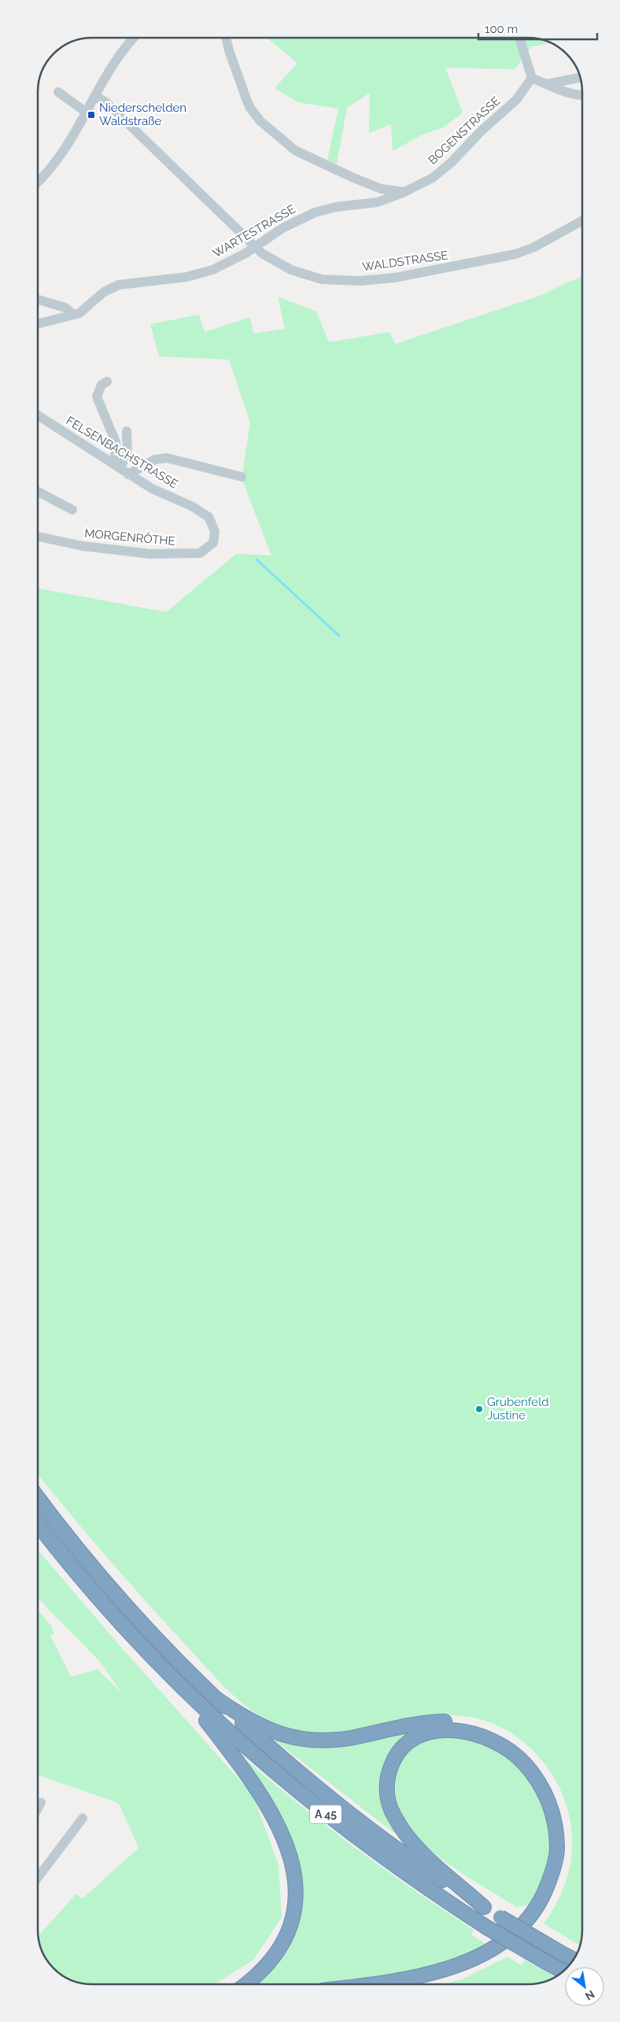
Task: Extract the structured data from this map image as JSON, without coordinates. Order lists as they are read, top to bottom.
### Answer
{
  "streets": {
    "highway": ["A 45"],
    "street": [
      "BOGENSTRASSE",
      "WARTESTRASSE",
      "WALDSTRASSE",
      "FELSENBACHSTRASSE",
      "MORGENRÖTHE"
    ]
  },
  "crossings": [
    ["BOGENSTRASSE", "WARTESTRASSE"],
    ["WARTESTRASSE", "WALDSTRASSE"],
    ["FELSENBACHSTRASSE", "MORGENRÖTHE"]
  ],
  "places": {
    "transit": ["Niederschelden Waldstraße"],
    "other": ["Grubenfeld Justine"]
  },
  "scale_bar": "100 m",
  "north": "bottom right"
}
